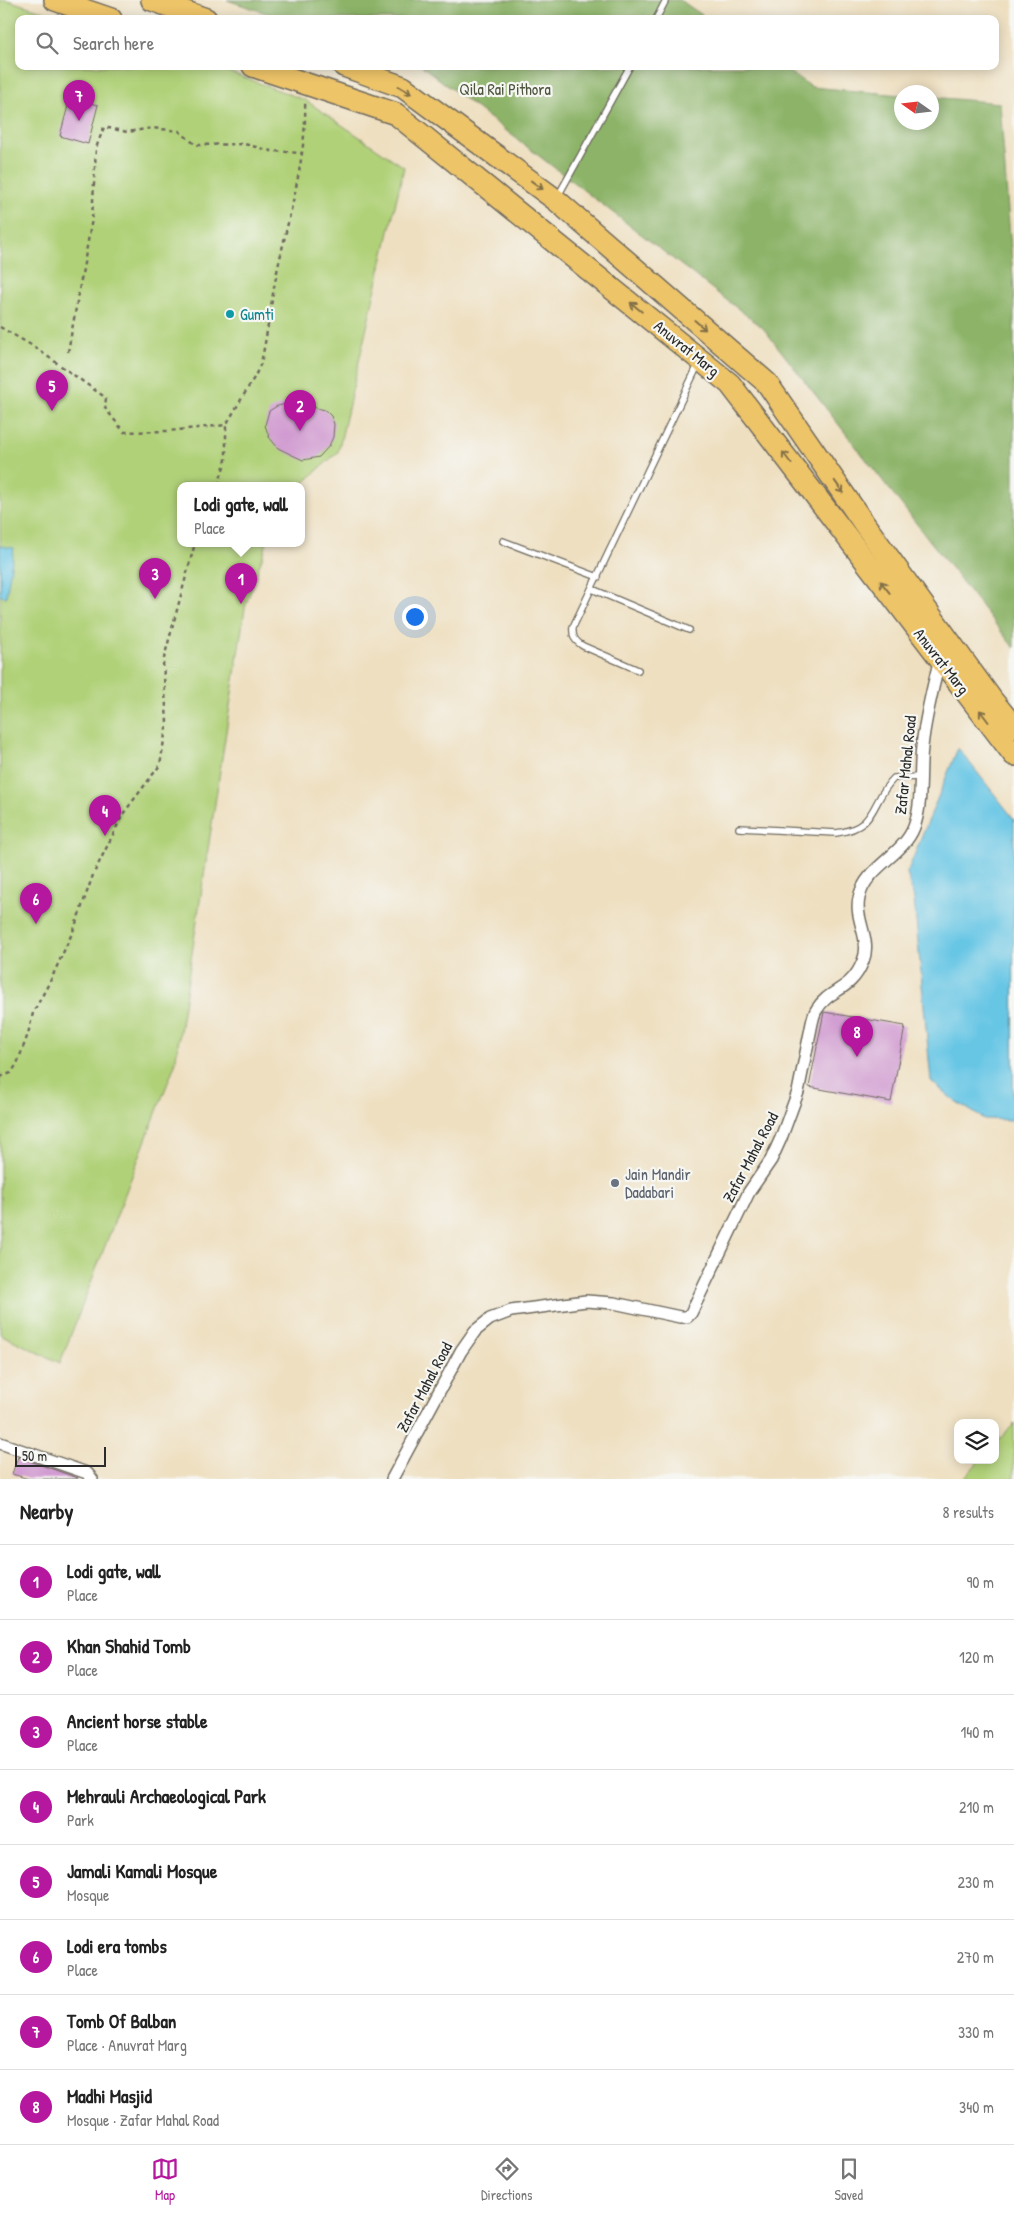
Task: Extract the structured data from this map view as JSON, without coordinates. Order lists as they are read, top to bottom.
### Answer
{
  "streets": {
    "highway": ["Anuvrat Marg"],
    "street": ["Zafar Mahal Road"]
  },
  "crossings": [
    ["Anuvrat Marg", "Zafar Mahal Road"]
  ],
  "parks": ["Qila Rai Pithora"],
  "places": ["Gumti", "Jain Mandir Dadabari"],
  "scale_bar": "50 m",
  "north": "left",
  "page": {
    "search": "Search here",
    "pins": [
      "7",
      "5",
      "2",
      "3",
      "1",
      "4",
      "6",
      "8"
    ],
    "popup": ["Lodi gate, wall", "Place"],
    "scale": "50 m",
    "heading": ["Nearby", "8 results"],
    "list": [
      {
        "mark": "1",
        "name": "Lodi gate, wall",
        "note": "Place",
        "value": "90 m"
      },
      {
        "mark": "2",
        "name": "Khan Shahid Tomb",
        "note": "Place",
        "value": "120 m"
      },
      {
        "mark": "3",
        "name": "Ancient horse stable",
        "note": "Place",
        "value": "140 m"
      },
      {
        "mark": "4",
        "name": "Mehrauli Archaeological Park",
        "note": "Park",
        "value": "210 m"
      },
      {
        "mark": "5",
        "name": "Jamali Kamali Mosque",
        "note": "Mosque",
        "value": "230 m"
      },
      {
        "mark": "6",
        "name": "Lodi era tombs",
        "note": "Place",
        "value": "270 m"
      },
      {
        "mark": "7",
        "name": "Tomb Of Balban",
        "note": "Place · Anuvrat Marg",
        "value": "330 m"
      },
      {
        "mark": "8",
        "name": "Madhi Masjid",
        "note": "Mosque · Zafar Mahal Road",
        "value": "340 m"
      }
    ],
    "nav": ["Map", "Directions", "Saved"]
  }
}
